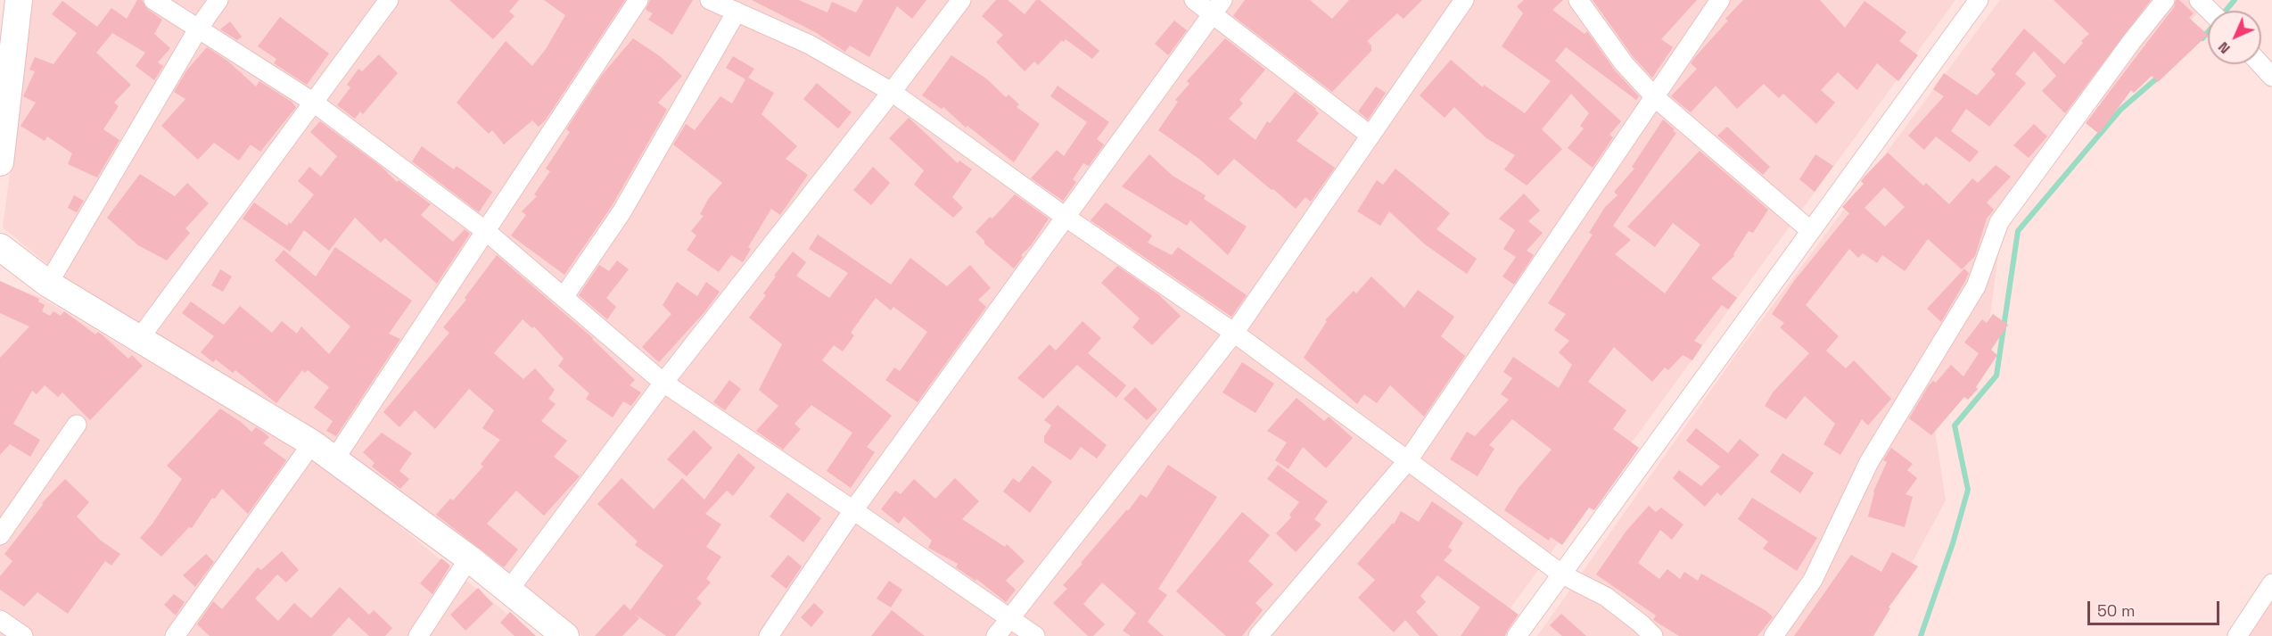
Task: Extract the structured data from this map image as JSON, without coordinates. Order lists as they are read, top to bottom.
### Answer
{
  "scale_bar": "50 m",
  "north": "bottom left"
}
